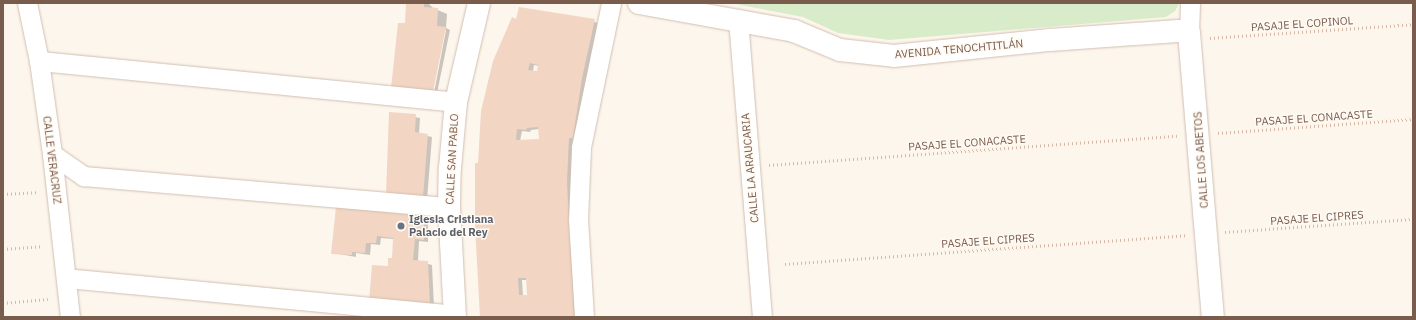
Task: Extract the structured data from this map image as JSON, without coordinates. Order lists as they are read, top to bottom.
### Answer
{
  "streets": {
    "street": [
      "AVENIDA TENOCHTITLÁN",
      "CALLE SAN PABLO",
      "CALLE VERACRUZ",
      "CALLE LOS ABETOS",
      "CALLE LA ARAUCARIA"
    ],
    "path": ["PASAJE EL COPINOL", "PASAJE EL CONACASTE", "PASAJE EL CIPRES"]
  },
  "crossings": [
    ["PASAJE EL COPINOL", "AVENIDA TENOCHTITLÁN"],
    ["PASAJE EL COPINOL", "CALLE LOS ABETOS"],
    ["AVENIDA TENOCHTITLÁN", "CALLE LOS ABETOS"],
    ["AVENIDA TENOCHTITLÁN", "CALLE LA ARAUCARIA"],
    ["PASAJE EL CONACASTE", "CALLE LA ARAUCARIA"]
  ],
  "places": ["Iglesia Cristiana Palacio del Rey"]
}
